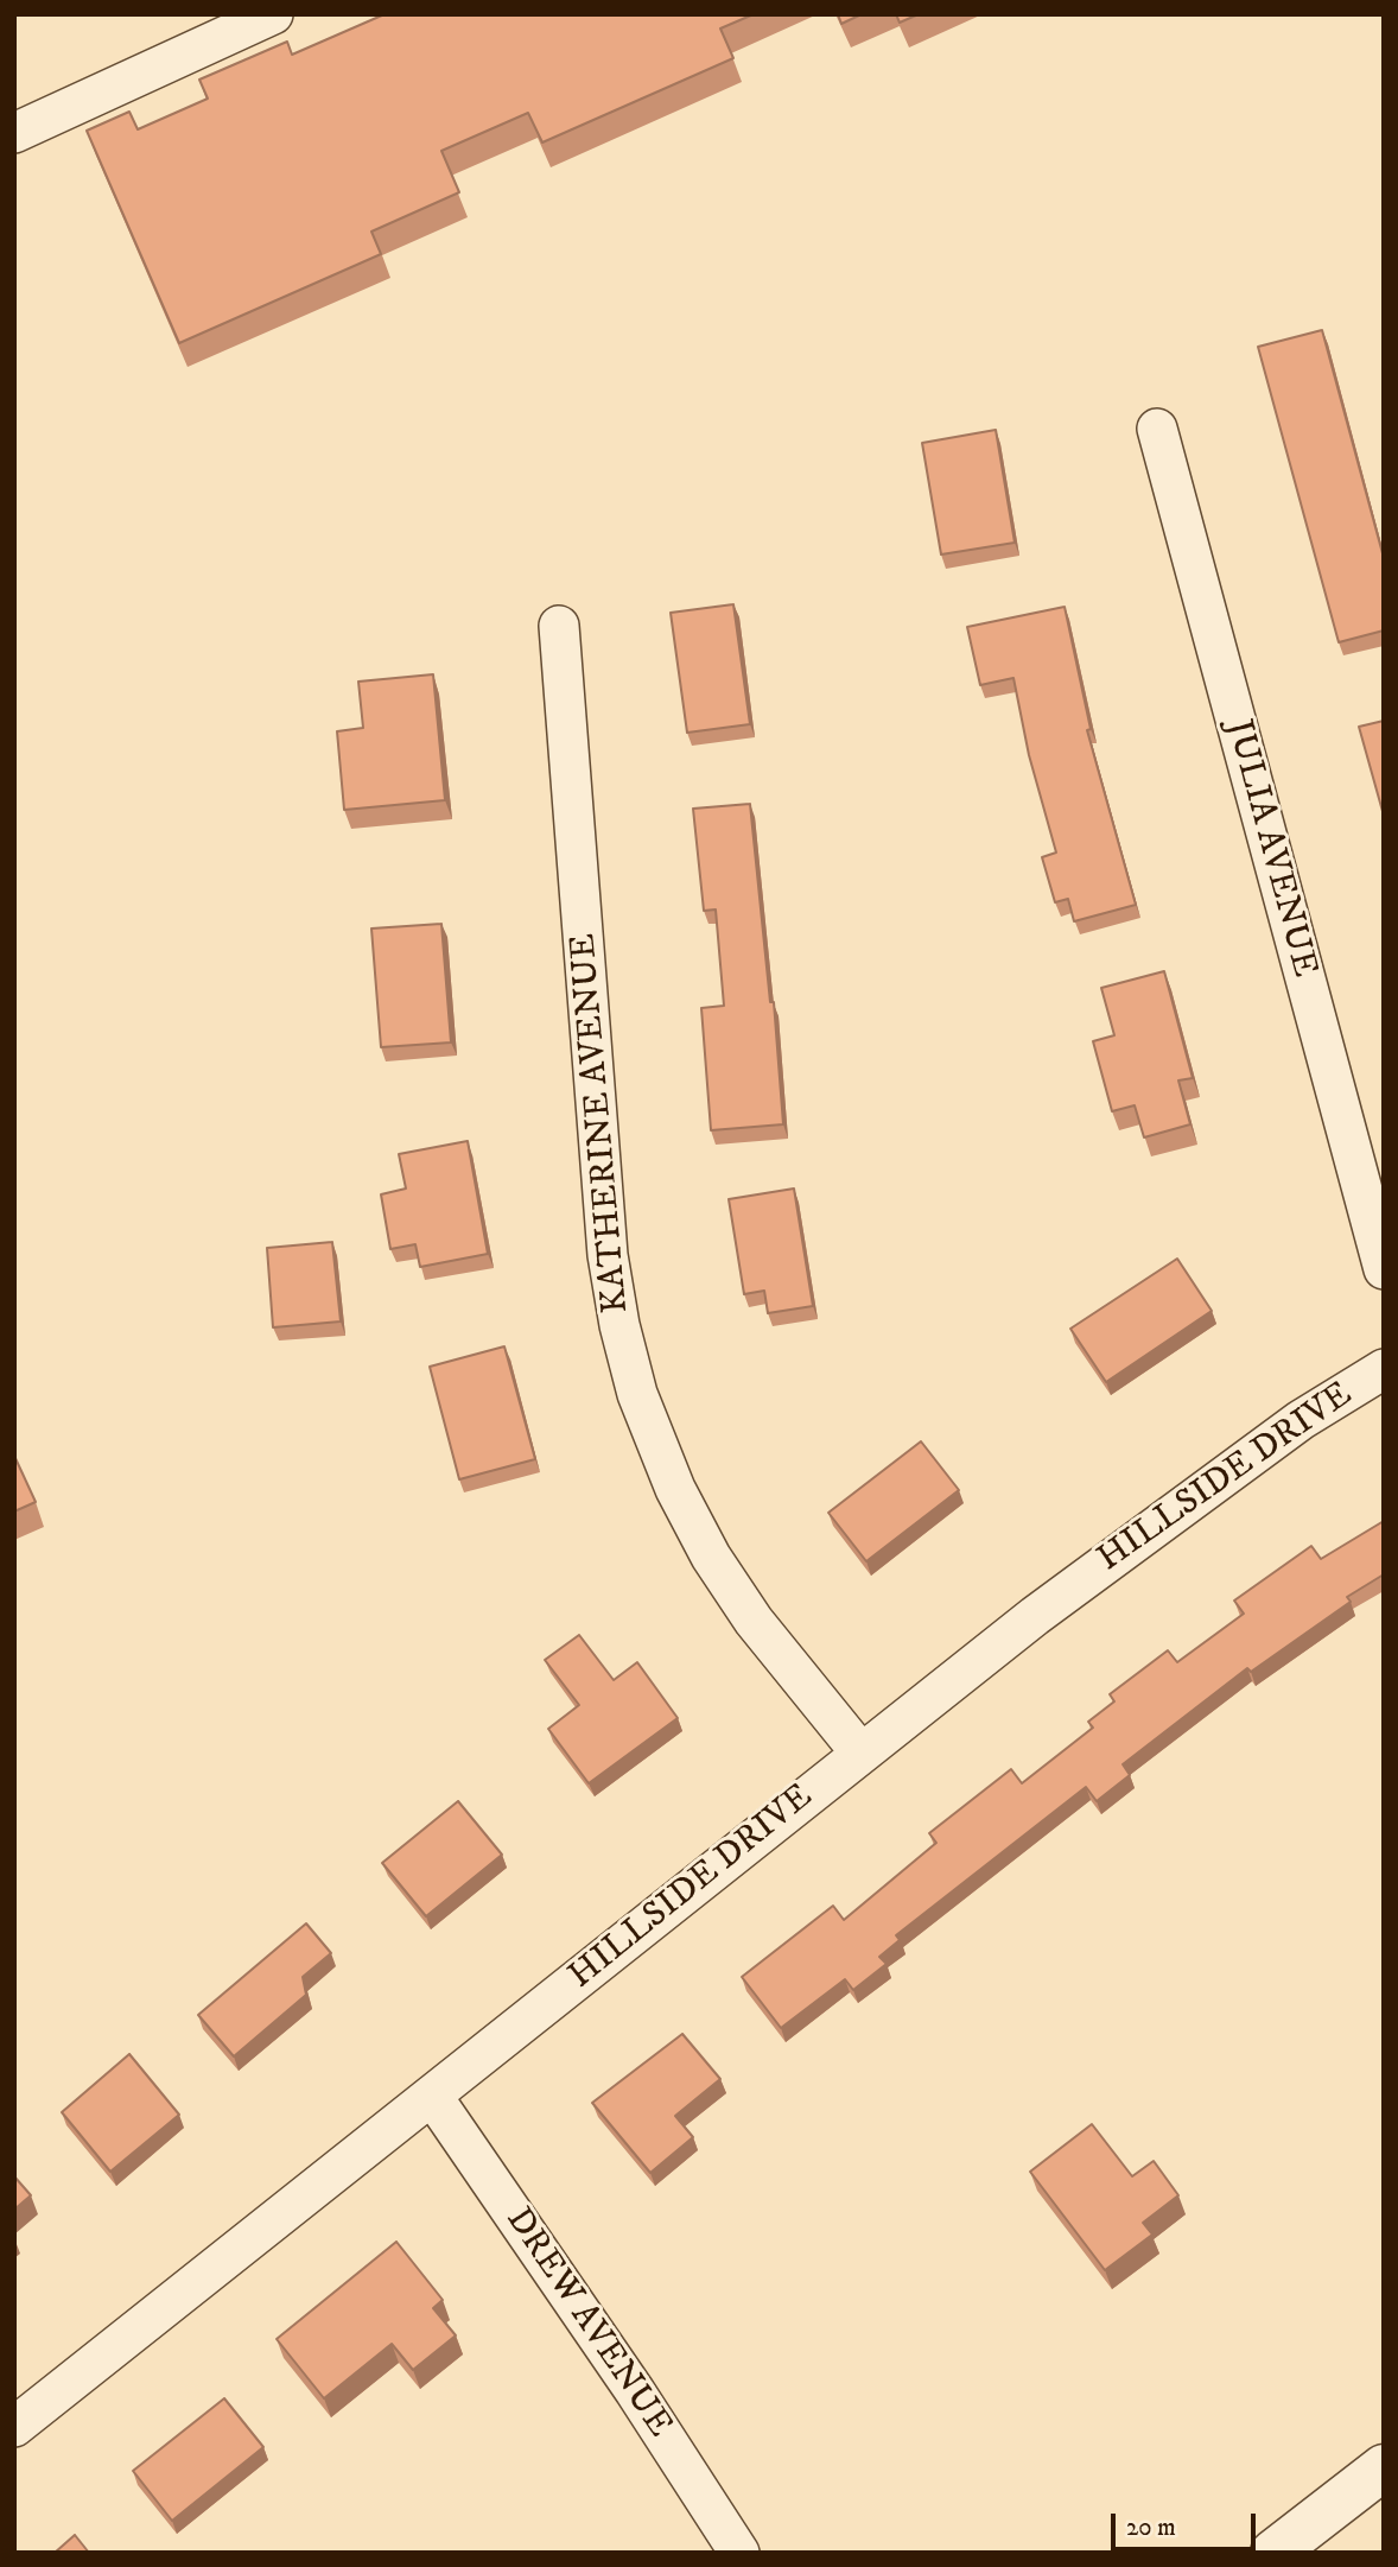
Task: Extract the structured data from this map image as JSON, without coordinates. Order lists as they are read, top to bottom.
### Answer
{
  "streets": {
    "street": [
      "JULIA AVENUE",
      "KATHERINE AVENUE",
      "HILLSIDE DRIVE",
      "DREW AVENUE"
    ]
  },
  "crossings": [
    ["KATHERINE AVENUE", "HILLSIDE DRIVE"],
    ["HILLSIDE DRIVE", "DREW AVENUE"]
  ],
  "scale_bar": "20 m"
}
